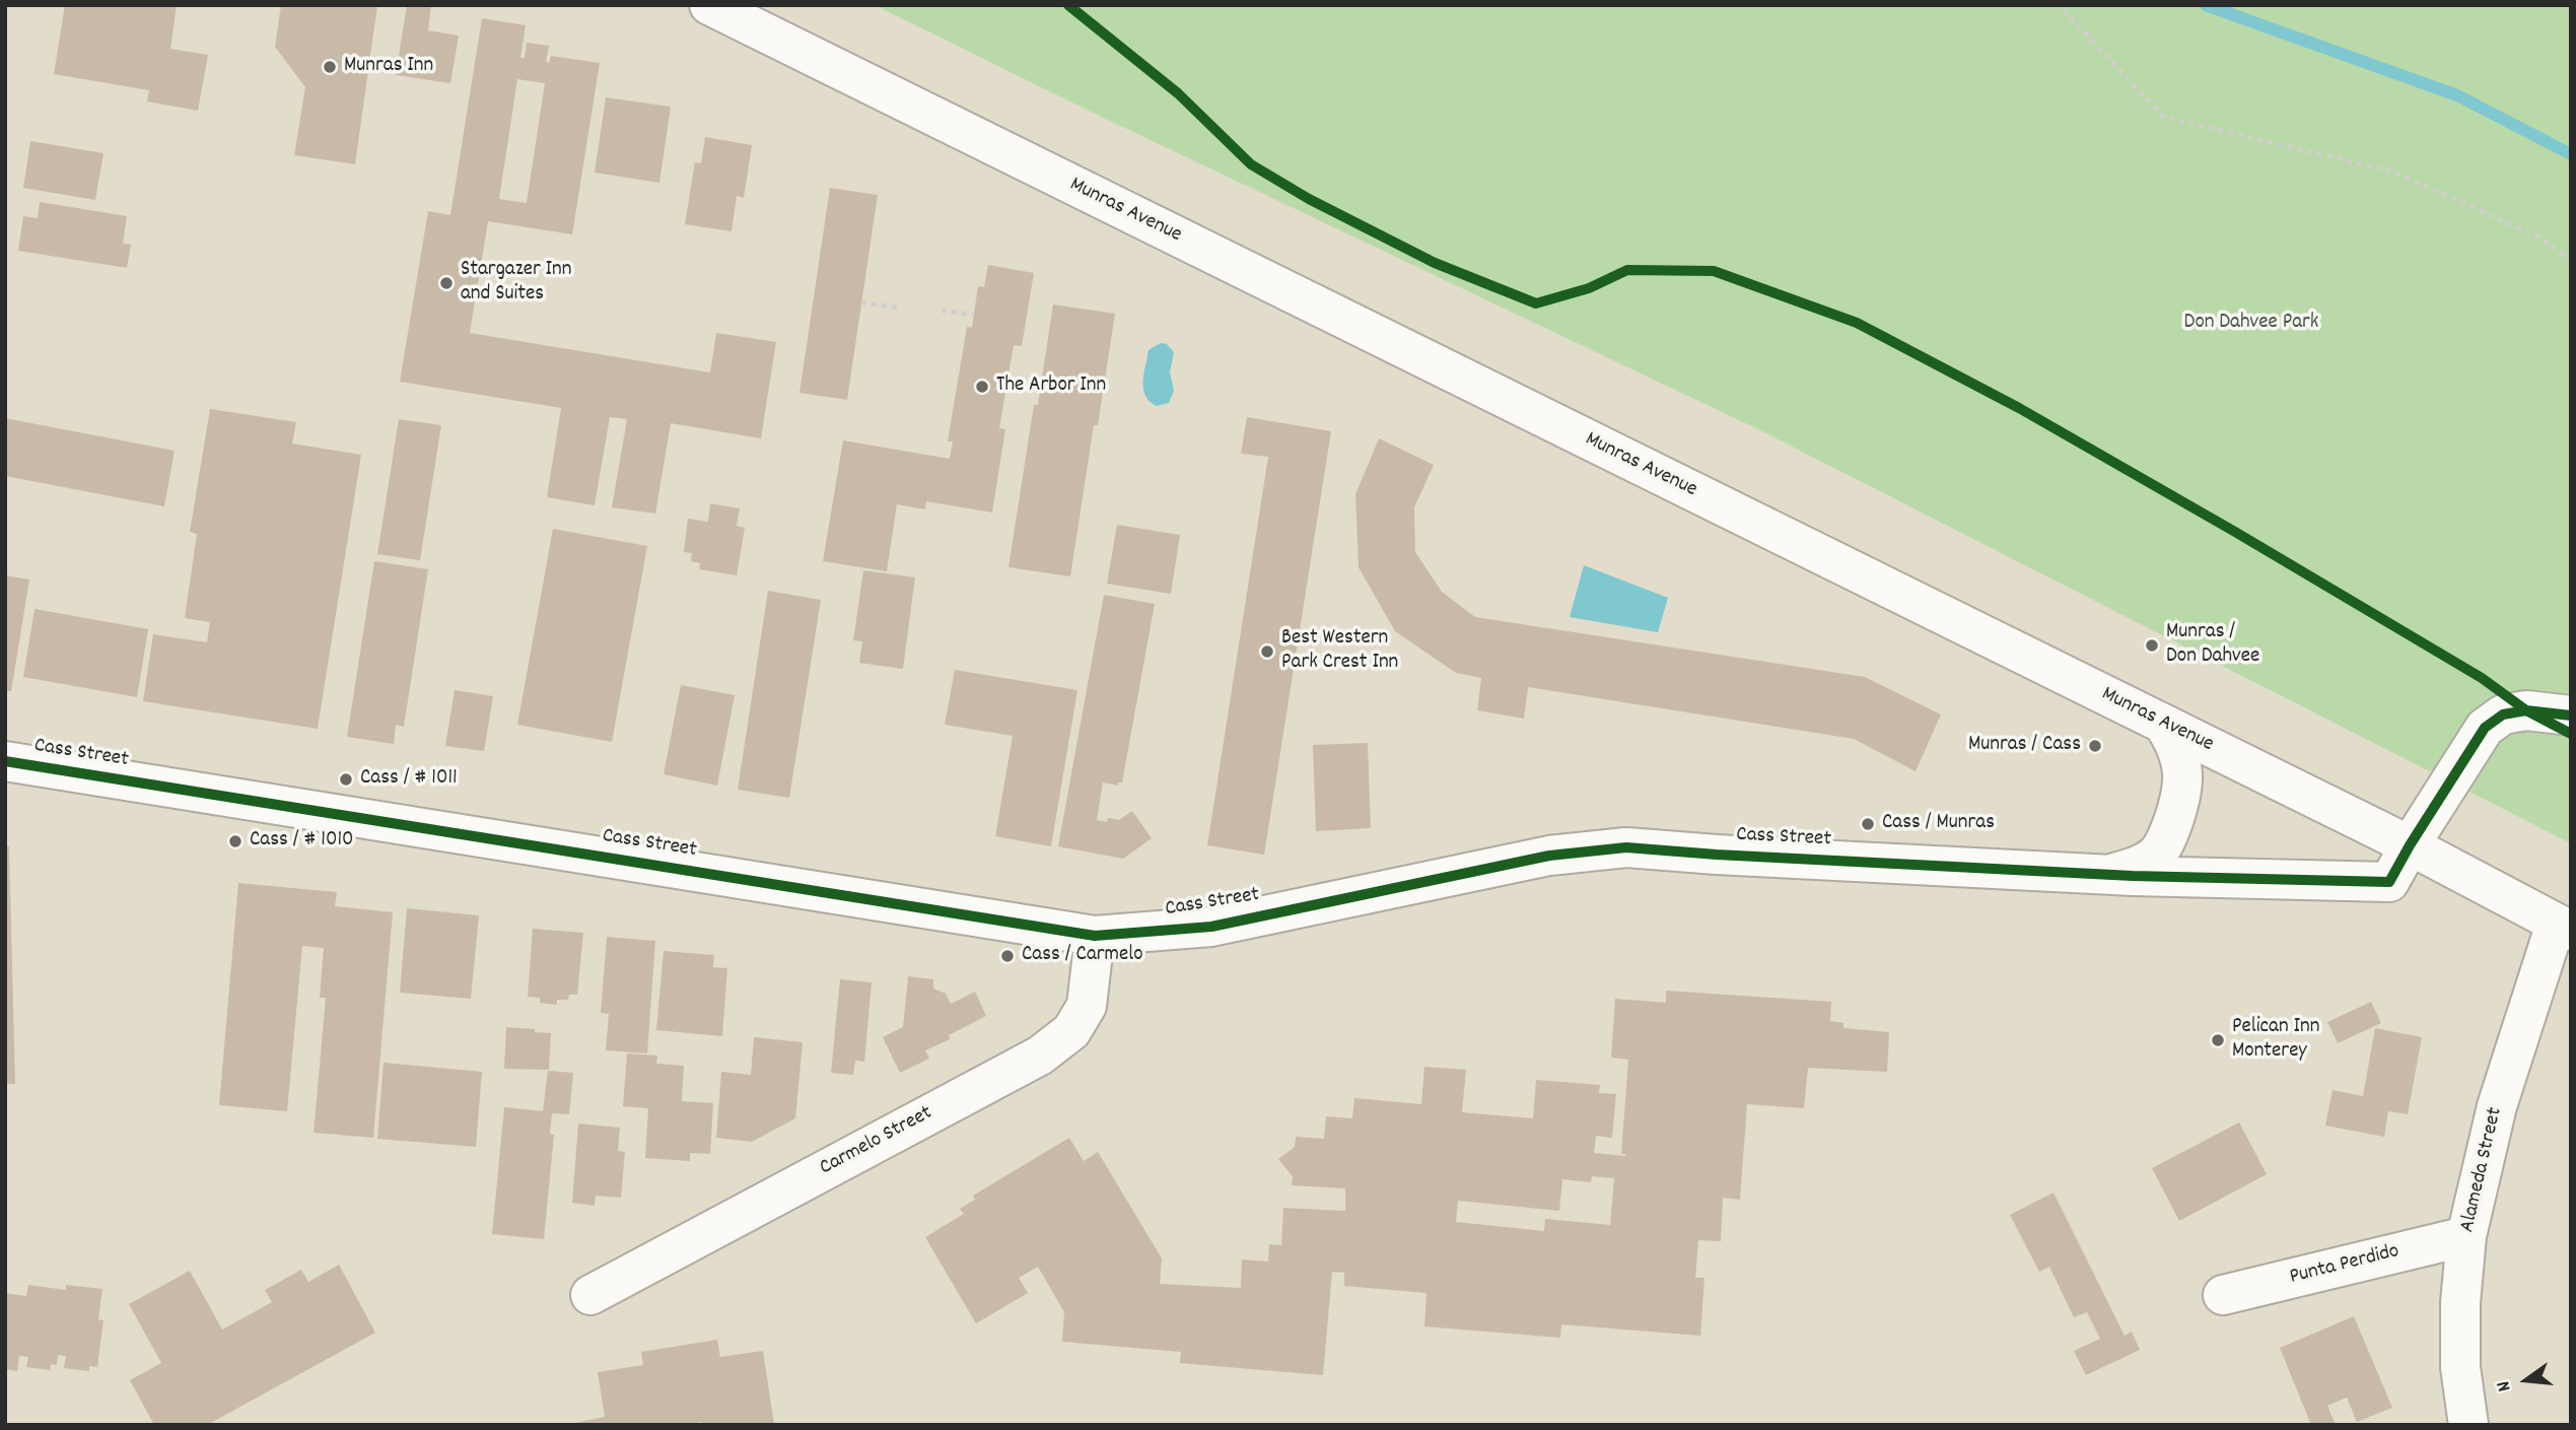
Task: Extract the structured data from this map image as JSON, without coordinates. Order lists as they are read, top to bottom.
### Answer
{
  "streets": {
    "street": [
      "Munras Avenue",
      "Cass Street",
      "Carmelo Street",
      "Alameda Street",
      "Punta Perdido"
    ]
  },
  "crossings": [
    ["Munras Avenue", "Cass Street"],
    ["Munras Avenue", "Alameda Street"],
    ["Cass Street", "Carmelo Street"],
    ["Alameda Street", "Punta Perdido"]
  ],
  "parks": ["Don Dahvee Park"],
  "places": [
    "Munras Inn",
    "Stargazer Inn and Suites",
    "The Arbor Inn",
    "Munras / Don Dahvee",
    "Best Western Park Crest Inn",
    "Munras / Cass",
    "Cass / # 1011",
    "Cass / Munras",
    "Cass / # 1010",
    "Cass / Carmelo",
    "Pelican Inn Monterey"
  ],
  "north": "left"
}
